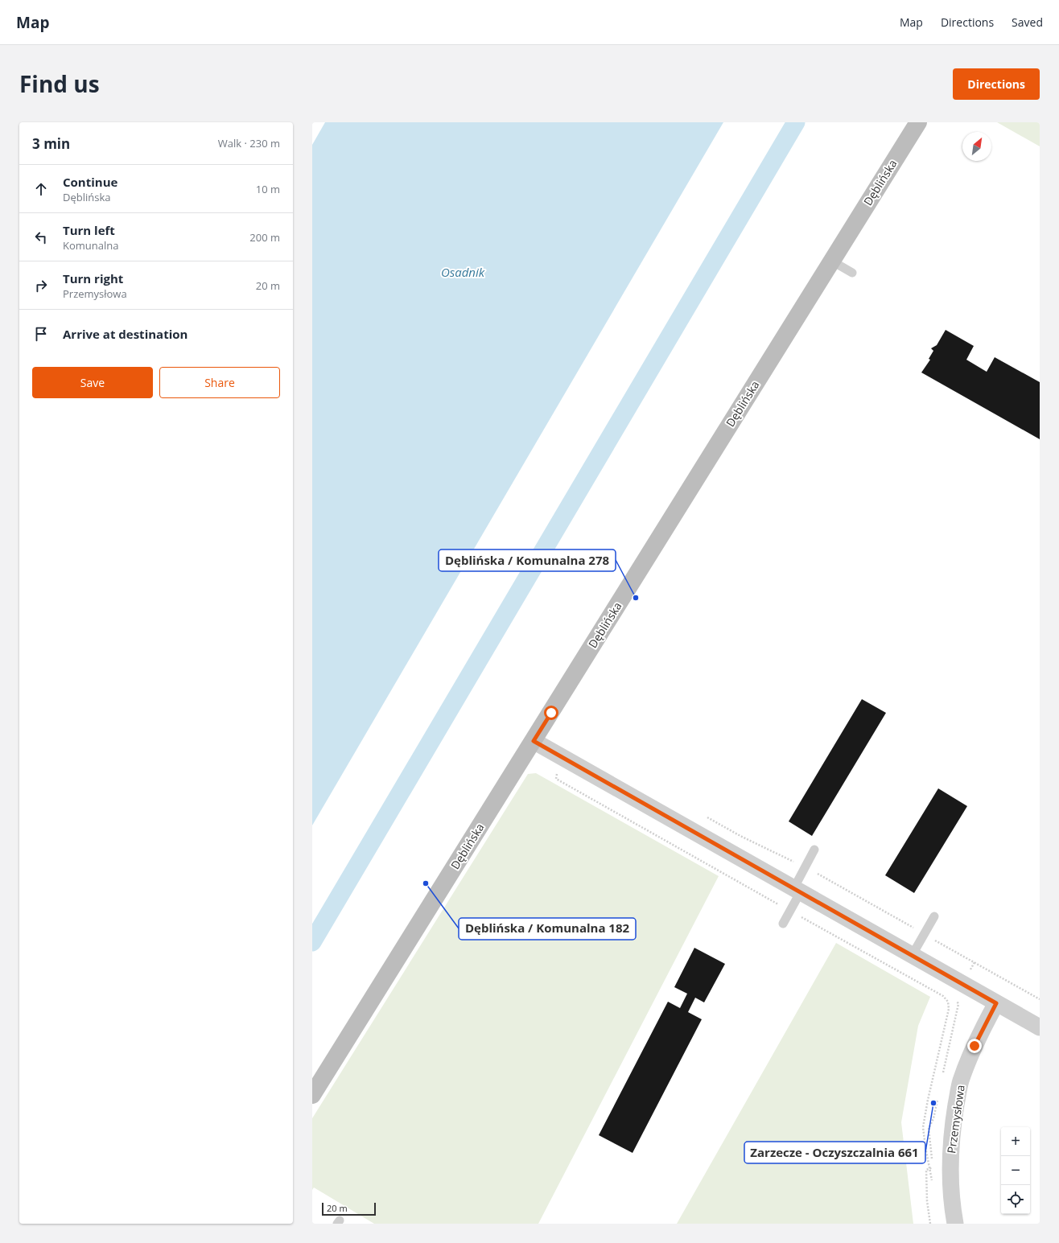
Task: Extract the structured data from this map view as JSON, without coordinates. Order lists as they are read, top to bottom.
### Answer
{
  "streets": {
    "main road": ["Dęblińska"],
    "street": ["Przemysłowa"]
  },
  "water": ["Osadnik"],
  "places": ["Dęblińska / Komunalna 278", "Dęblińska / Komunalna 182", "Zarzecze - Oczyszczalnia 661"],
  "scale_bar": "20 m",
  "north": "top right",
  "page": {
    "header": "Map",
    "nav": ["Map", "Directions", "Saved"],
    "title": "Find us",
    "buttons": [
      "Directions",
      ["Save", "Share"]
    ],
    "heading": ["3 min", "Walk · 230 m"],
    "list": [
      ["Continue", "Dęblińska", "10 m"],
      ["Turn left", "Komunalna", "200 m"],
      ["Turn right", "Przemysłowa", "20 m"],
      "Arrive at destination"
    ],
    "map_buttons": ["+", "−"],
    "scale": "20 m"
  }
}
